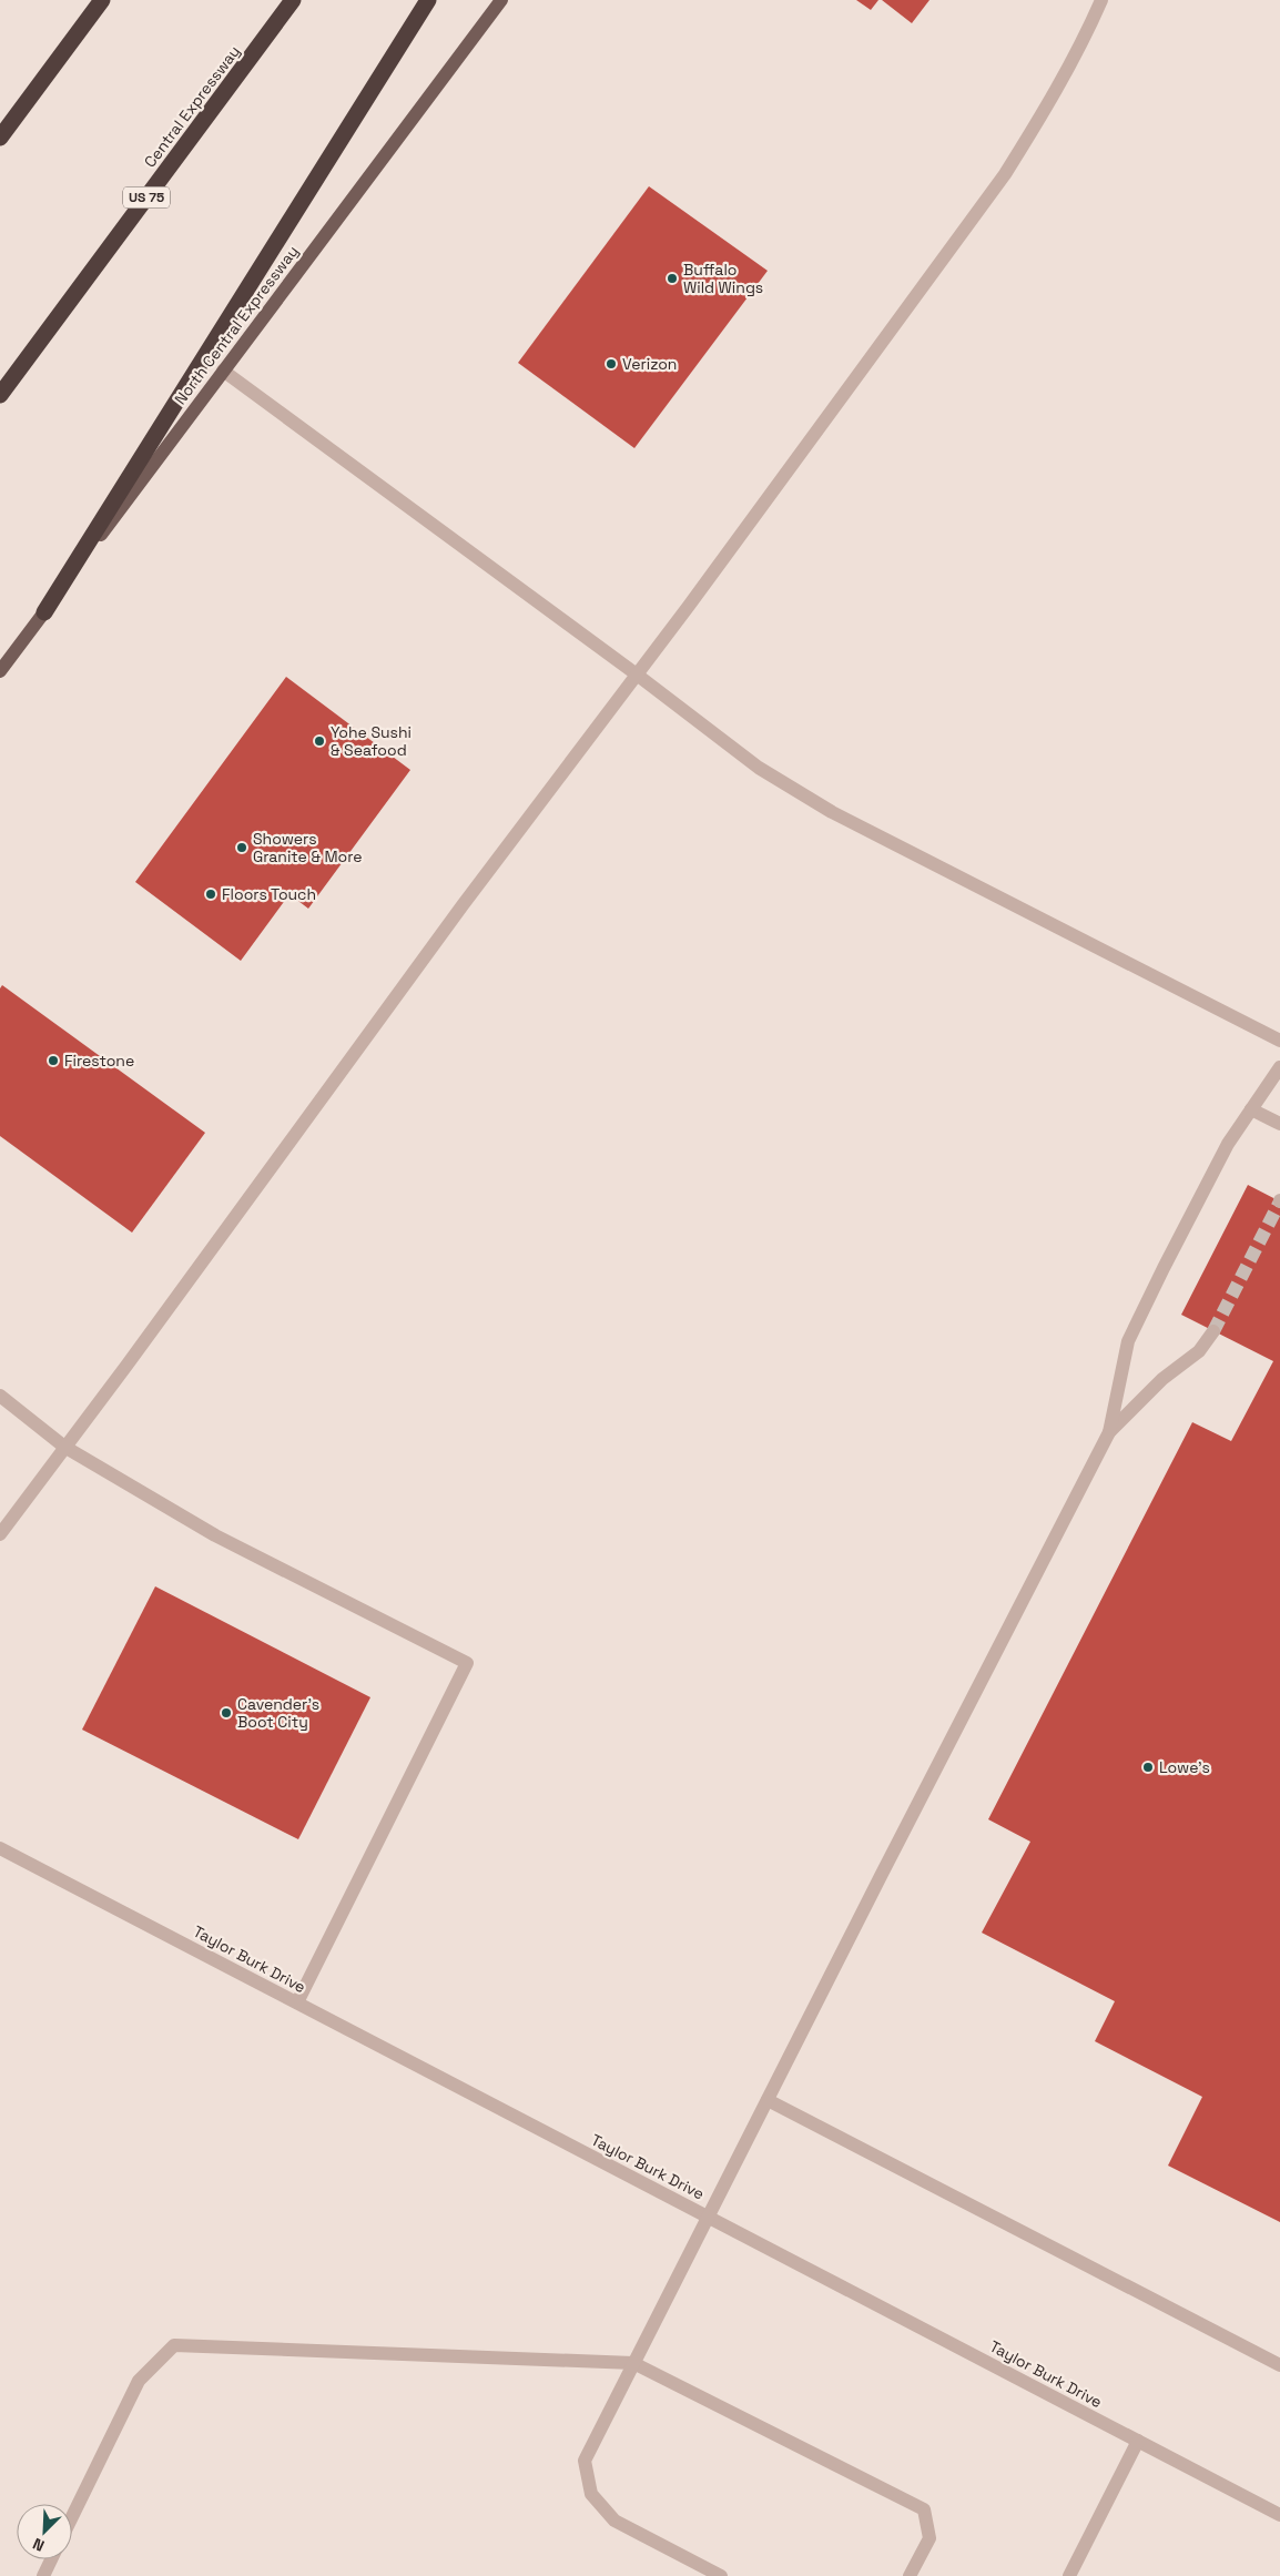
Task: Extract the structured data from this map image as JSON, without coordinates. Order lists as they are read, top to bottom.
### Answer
{
  "streets": {
    "highway": ["Central Expressway", "US 75"],
    "main road": ["North Central Expressway"],
    "street": ["Taylor Burk Drive"]
  },
  "places": [
    "Buffalo Wild Wings",
    "Verizon",
    "Yohe Sushi & Seafood",
    "Showers Granite & More",
    "Floors Touch",
    "Firestone",
    "Cavender's Boot City",
    "Lowe's"
  ],
  "north": "bottom left"
}
